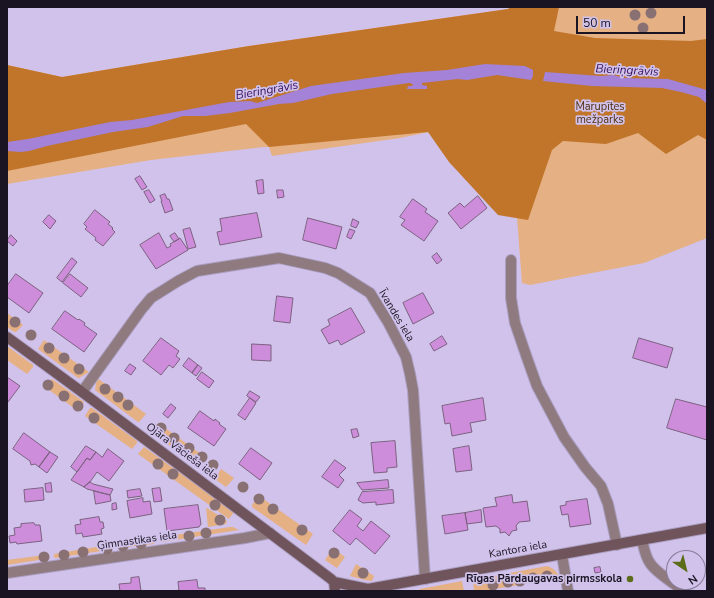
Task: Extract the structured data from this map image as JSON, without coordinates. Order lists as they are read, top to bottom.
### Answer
{
  "streets": {
    "main road": ["Ojāra Vācieša iela", "Kantora iela"],
    "street": ["Īvandes iela", "Ģimnastikas iela"]
  },
  "crossings": [
    ["Īvandes iela", "Ojāra Vācieša iela"],
    ["Īvandes iela", "Kantora iela"],
    ["Ojāra Vācieša iela", "Ģimnastikas iela"],
    ["Ojāra Vācieša iela", "Kantora iela"]
  ],
  "water": ["Bieriņgrāvis"],
  "parks": ["Mārupītes mežparks"],
  "places": ["Rīgas Pārdaugavas pirmsskola"],
  "scale_bar": "50 m",
  "north": "bottom right"
}
